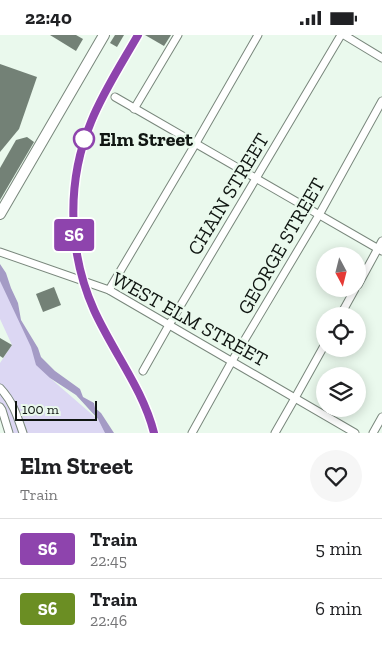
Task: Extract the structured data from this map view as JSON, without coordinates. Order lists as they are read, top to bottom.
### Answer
{
  "streets": {
    "street": ["CHAIN STREET", "GEORGE STREET", "WEST ELM STREET"]
  },
  "crossings": [
    ["CHAIN STREET", "WEST ELM STREET"],
    ["GEORGE STREET", "WEST ELM STREET"]
  ],
  "places": ["Elm Street"],
  "scale_bar": "100 m",
  "north": "bottom",
  "page": {
    "status": "22:40",
    "on_map": "S6",
    "scale": "100 m",
    "heading": ["Elm Street", "Train"],
    "list": [
      {
        "mark": "S6",
        "name": "Train",
        "note": "22:45",
        "value": "5 min"
      },
      {
        "mark": "S6",
        "name": "Train",
        "note": "22:46",
        "value": "6 min"
      }
    ]
  }
}
